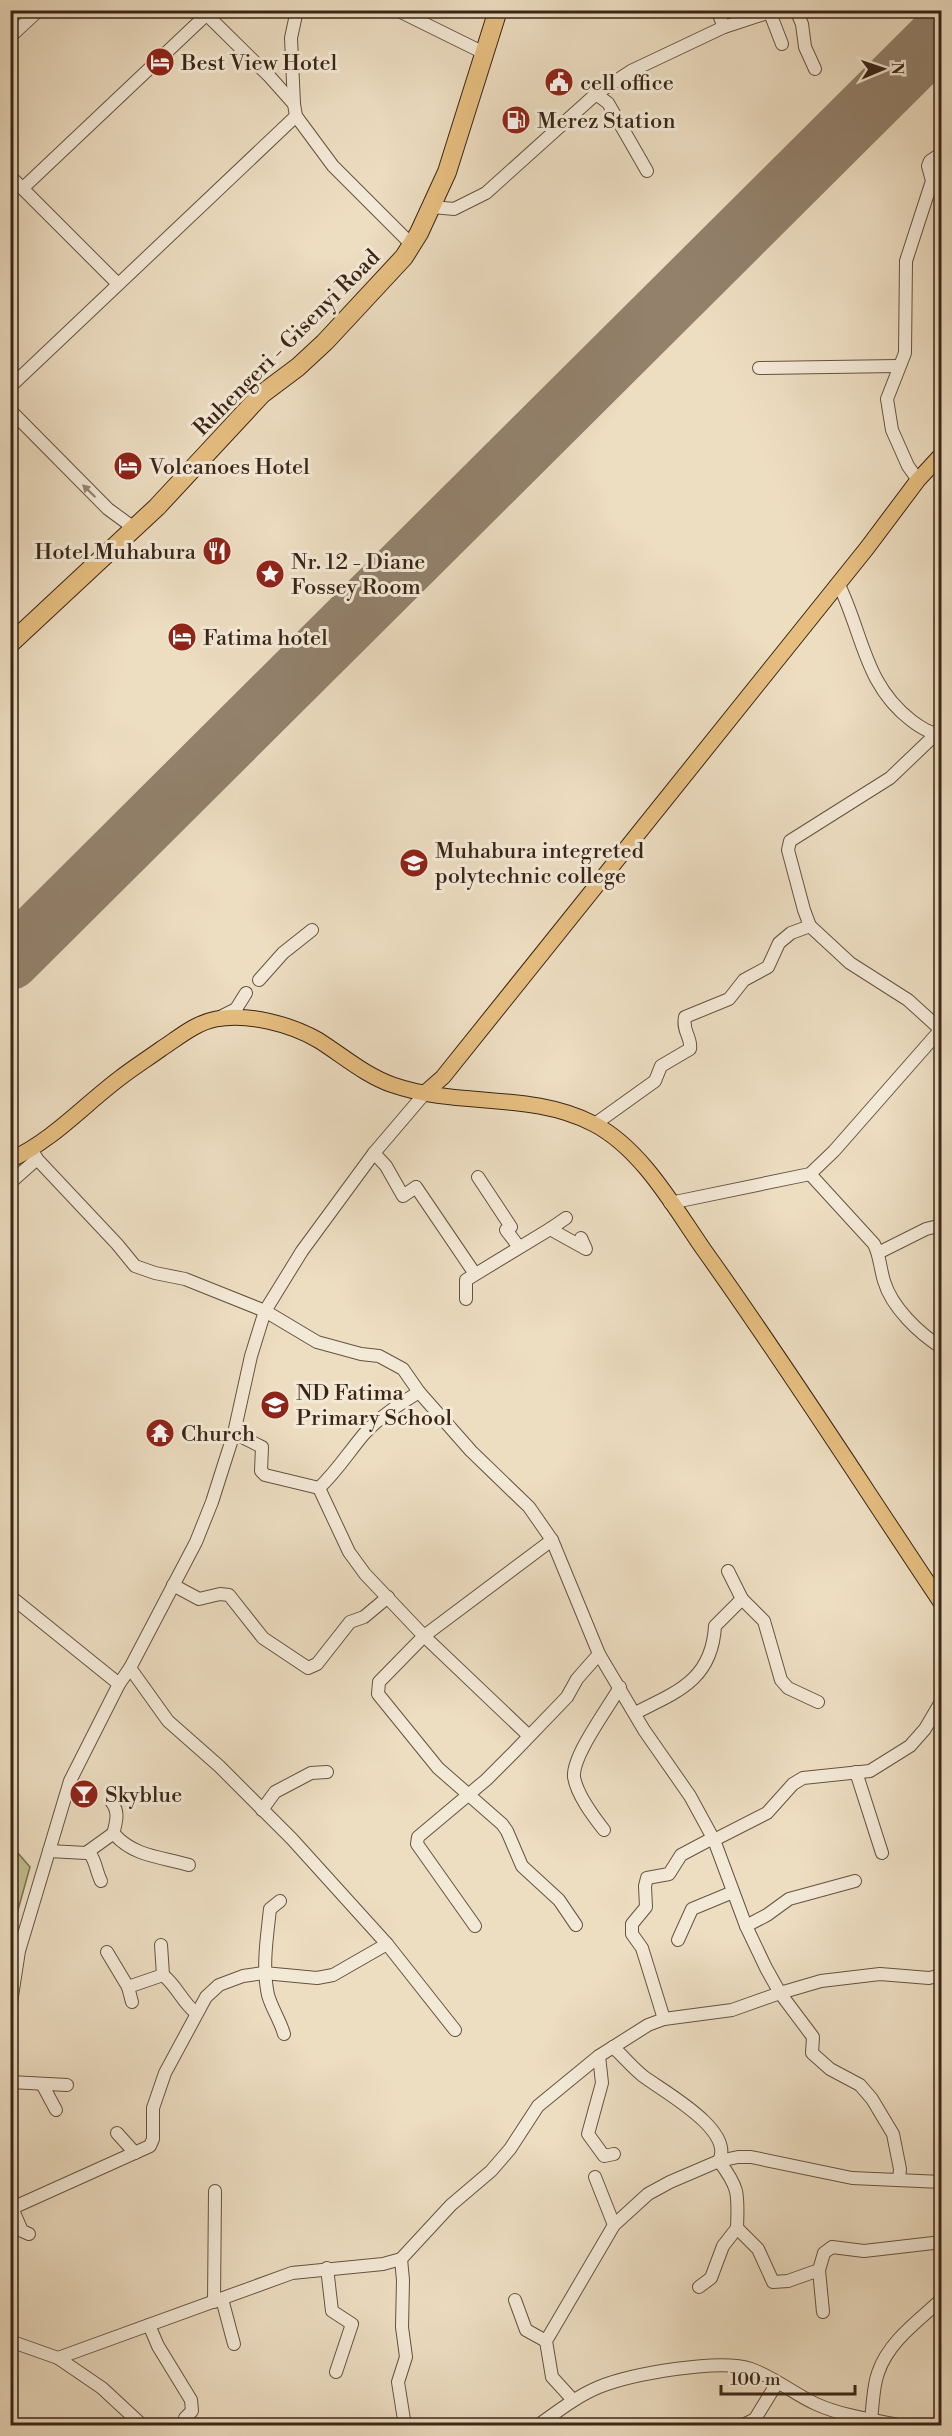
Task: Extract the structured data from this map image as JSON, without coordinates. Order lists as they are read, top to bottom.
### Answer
{
  "streets": {
    "highway": ["Ruhengeri - Gisenyi Road"]
  },
  "places": {
    "hotel": ["Best View Hotel", "Volcanoes Hotel", "Fatima hotel"],
    "public building": ["cell office"],
    "fuel station": ["Merez Station"],
    "restaurant": ["Hotel Muhabura"],
    "place": ["Nr. 12 - Diane Fossey Room"],
    "school or university": ["Muhabura integreted polytechnic college", "ND Fatima Primary School"],
    "temple": ["Church"],
    "bar": ["Skyblue"]
  },
  "scale_bar": "100 m",
  "north": "right"
}
